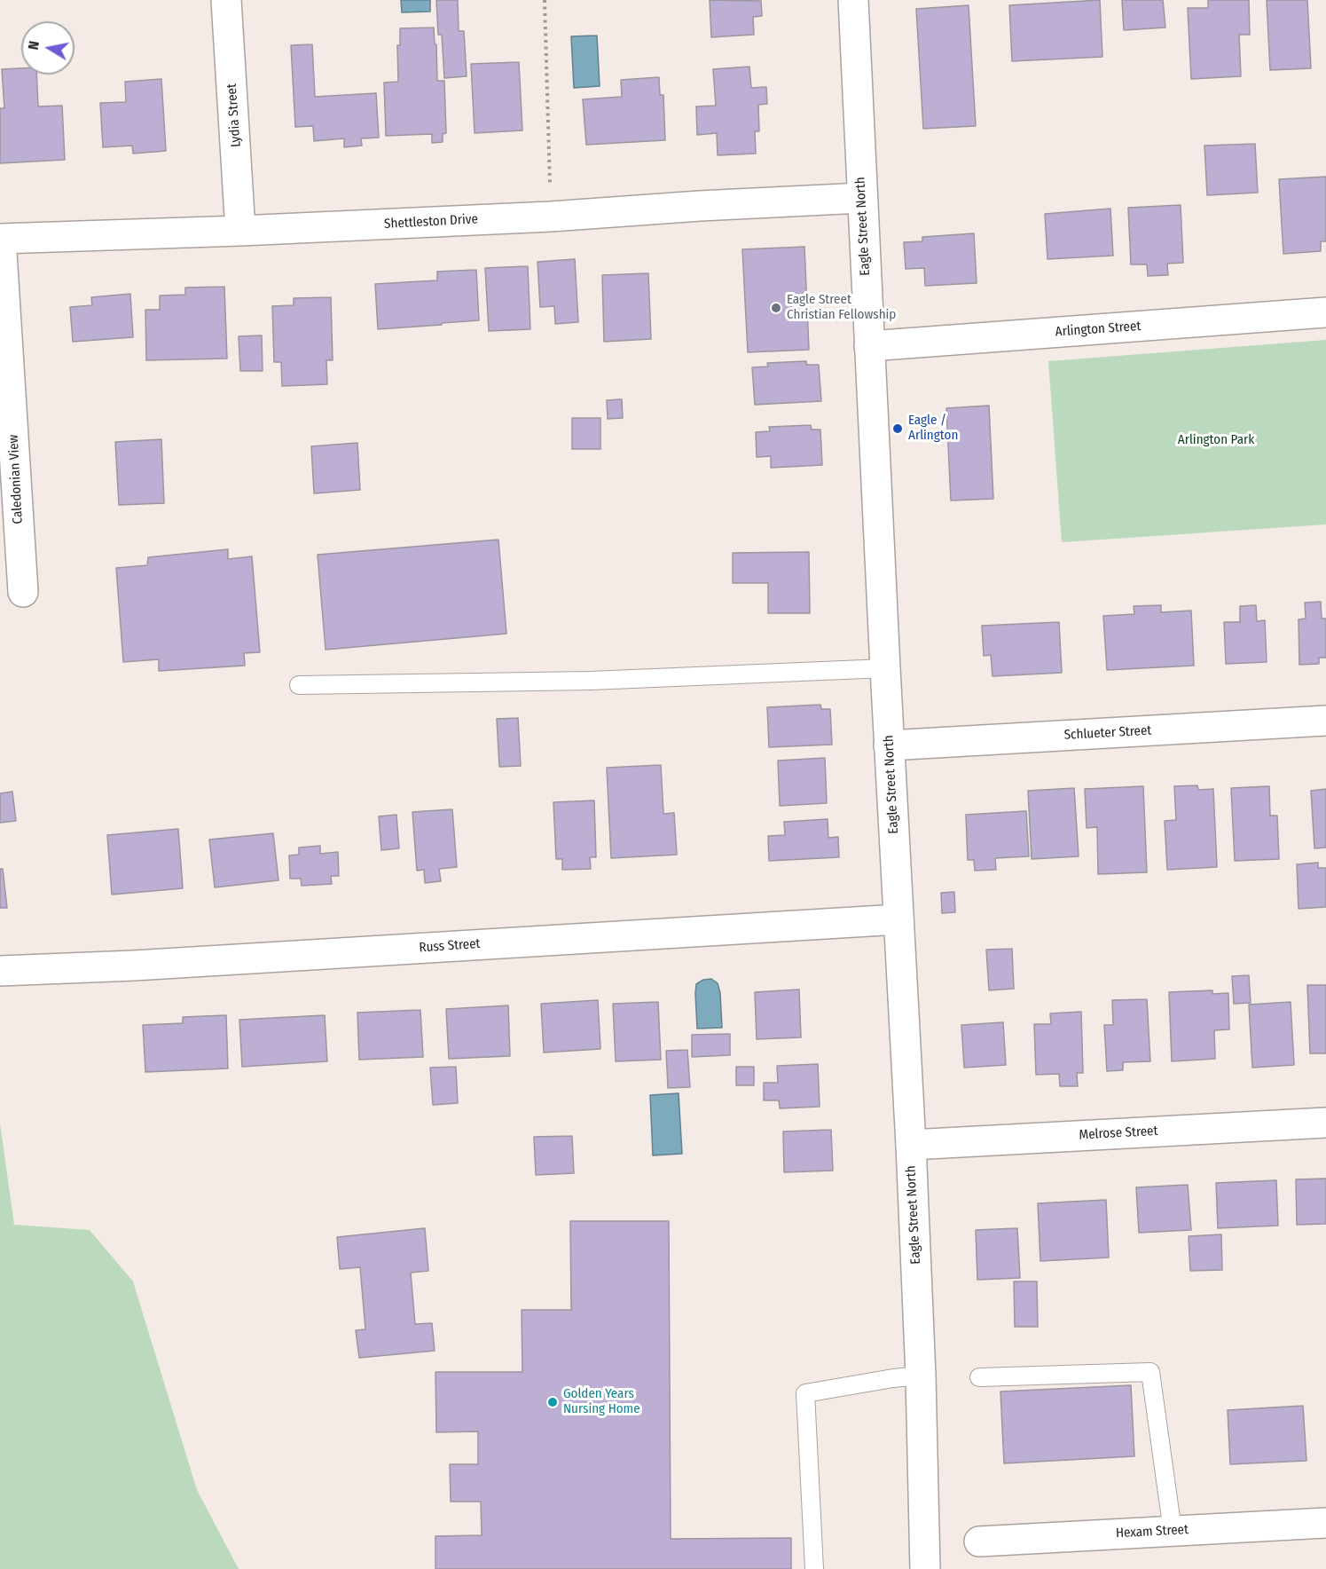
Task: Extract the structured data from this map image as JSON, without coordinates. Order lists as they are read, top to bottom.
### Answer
{
  "streets": {
    "street": [
      "Lydia Street",
      "Shettleston Drive",
      "Eagle Street North",
      "Arlington Street",
      "Caledonian View",
      "Schlueter Street",
      "Russ Street",
      "Melrose Street",
      "Hexam Street"
    ]
  },
  "crossings": [
    ["Lydia Street", "Shettleston Drive"],
    ["Shettleston Drive", "Eagle Street North"],
    ["Shettleston Drive", "Caledonian View"],
    ["Eagle Street North", "Arlington Street"],
    ["Eagle Street North", "Schlueter Street"],
    ["Eagle Street North", "Russ Street"],
    ["Eagle Street North", "Melrose Street"]
  ],
  "parks": ["Arlington Park"],
  "places": ["Eagle Street Christian Fellowship", "Eagle / Arlington", "Golden Years Nursing Home"],
  "north": "left"
}
